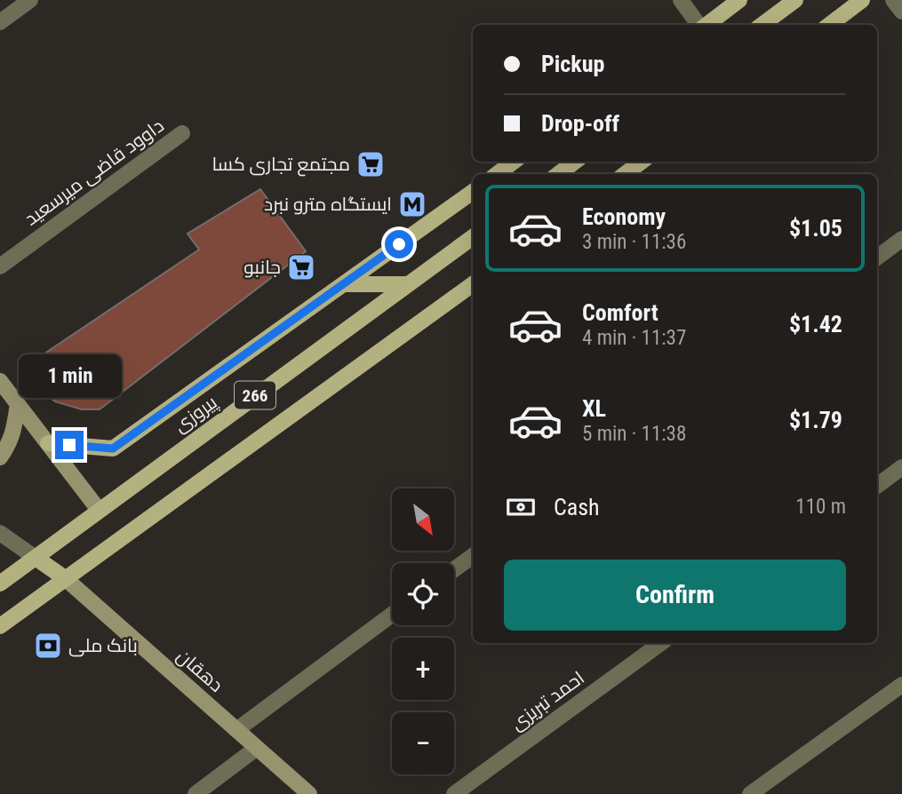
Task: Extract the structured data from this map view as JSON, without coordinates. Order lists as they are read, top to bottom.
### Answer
{
  "streets": {
    "main road": ["266", "پیروزی", "دهقان"],
    "street": ["داوود قاضی میرسعید", "احمد تبریزی"]
  },
  "crossings": [
    ["266", "دهقان"]
  ],
  "places": {
    "supermarket": ["مجتمع تجاری کسا", "جانبو"],
    "metro station": ["ایستگاه مترو نبرد"],
    "bank": ["بانک ملی"]
  },
  "north": "bottom right",
  "page": {
    "banner": ["Pickup", "Drop-off"],
    "list": [
      {
        "name": "Economy",
        "note": "3 min · 11:36",
        "value": "$1.05"
      },
      {
        "name": "Comfort",
        "note": "4 min · 11:37",
        "value": "$1.42"
      },
      {
        "name": "XL",
        "note": "5 min · 11:38",
        "value": "$1.79"
      }
    ],
    "bubble": "1 min",
    "pay": ["Cash", "110 m"],
    "map_buttons": ["+", "−"],
    "buttons": "Confirm"
  }
}
